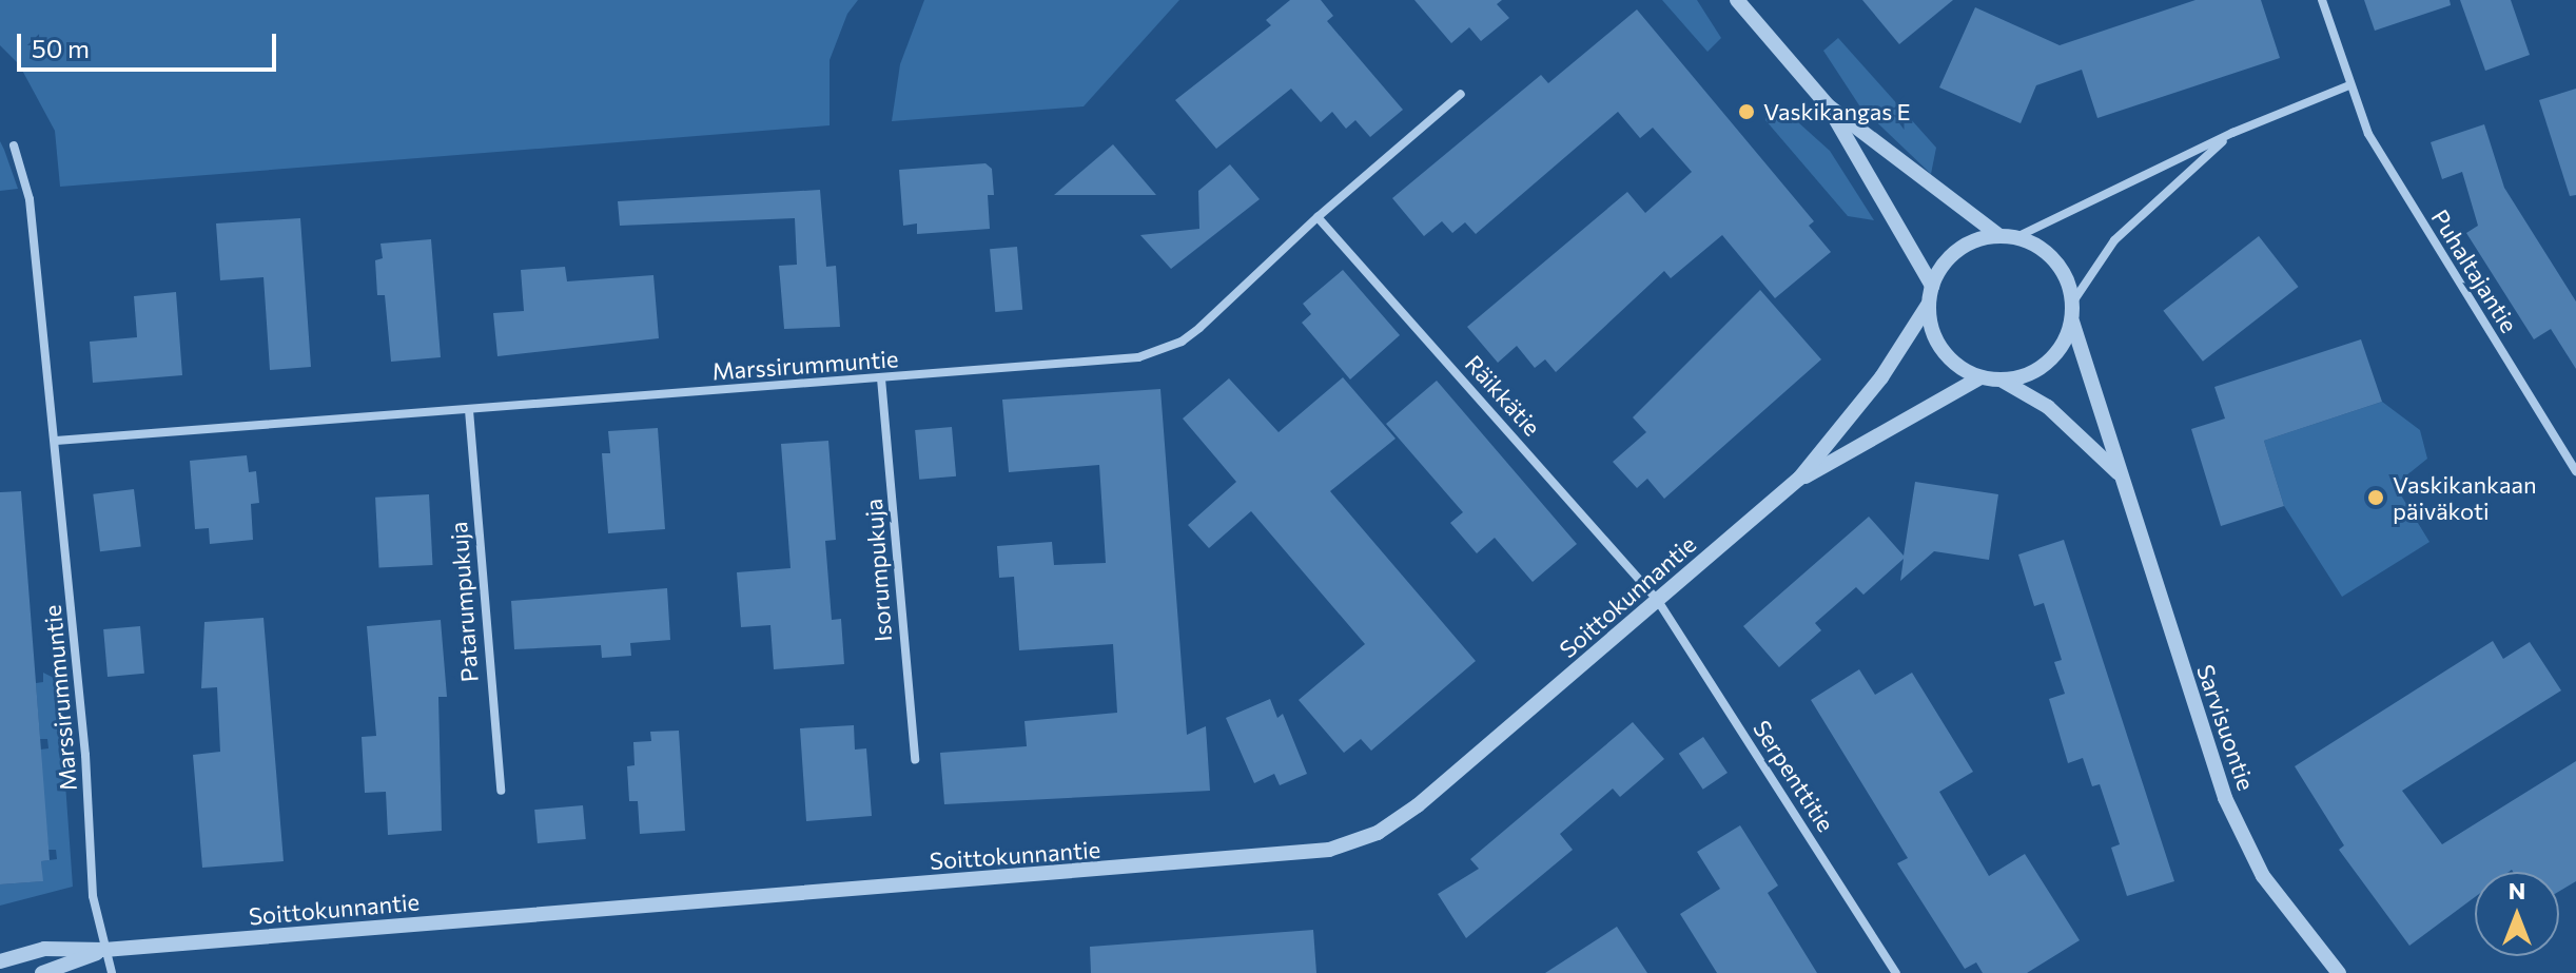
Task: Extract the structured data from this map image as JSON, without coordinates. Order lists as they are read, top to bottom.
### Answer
{
  "streets": {
    "street": [
      "Puhaltajantie",
      "Marssirummuntie",
      "Räikkätie",
      "Isorumpukuja",
      "Soittokunnantie",
      "Patarumpukuja",
      "Sarvisuontie",
      "Serpenttitie"
    ]
  },
  "crossings": [
    ["Marssirummuntie", "Räikkätie"],
    ["Marssirummuntie", "Isorumpukuja"],
    ["Marssirummuntie", "Soittokunnantie"],
    ["Marssirummuntie", "Patarumpukuja"],
    ["Räikkätie", "Soittokunnantie"],
    ["Räikkätie", "Serpenttitie"],
    ["Soittokunnantie", "Sarvisuontie"],
    ["Soittokunnantie", "Serpenttitie"]
  ],
  "places": ["Vaskikangas E", "Vaskikankaan päiväkoti"],
  "scale_bar": "50 m",
  "north": "top"
}
